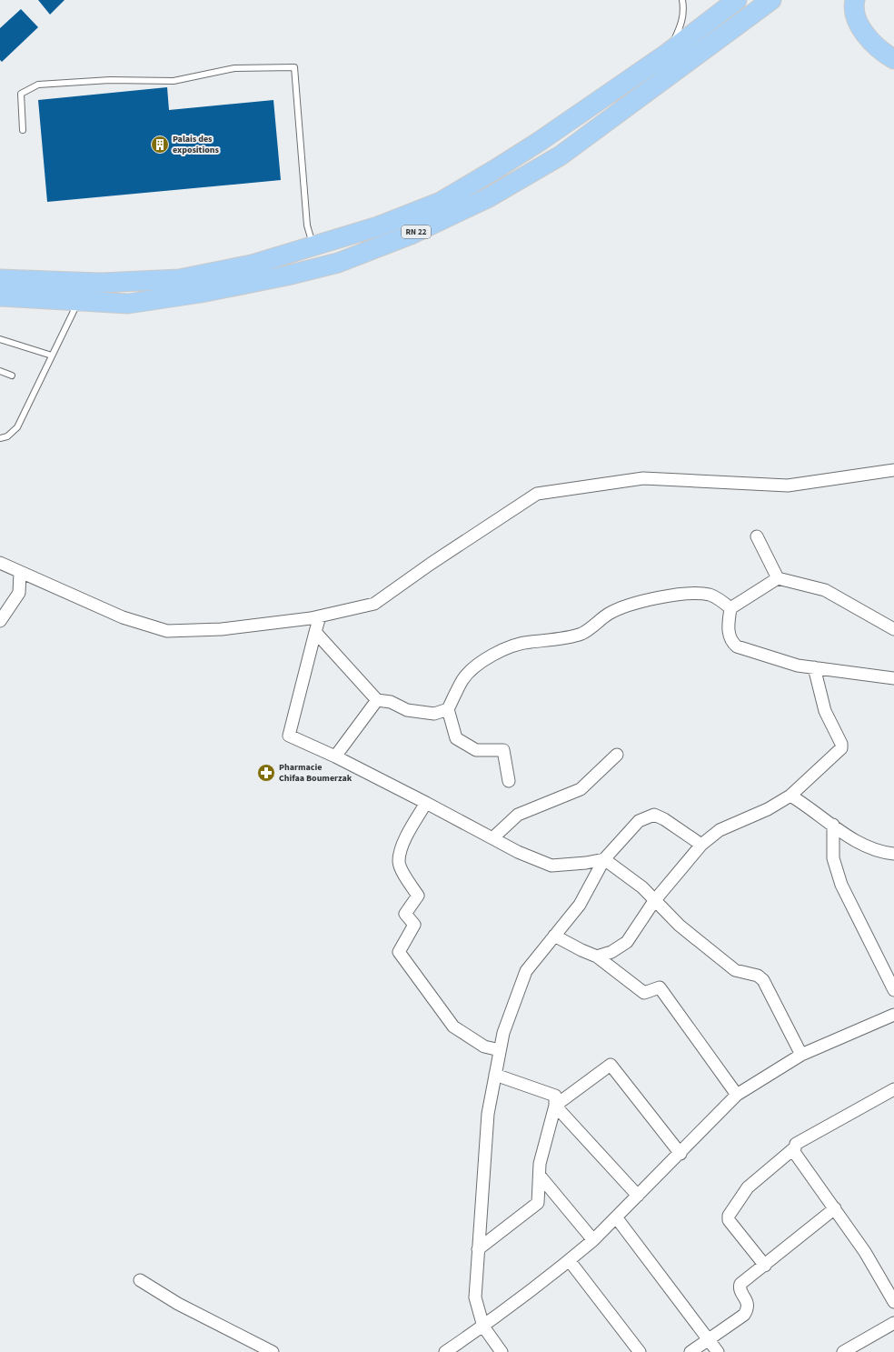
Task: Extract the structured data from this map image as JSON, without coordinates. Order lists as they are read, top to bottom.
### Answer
{
  "streets": {
    "highway": ["RN 22"]
  },
  "places": {
    "building": ["Palais des expositions"],
    "pharmacy": ["Pharmacie Chifaa Boumerzak"]
  }
}
